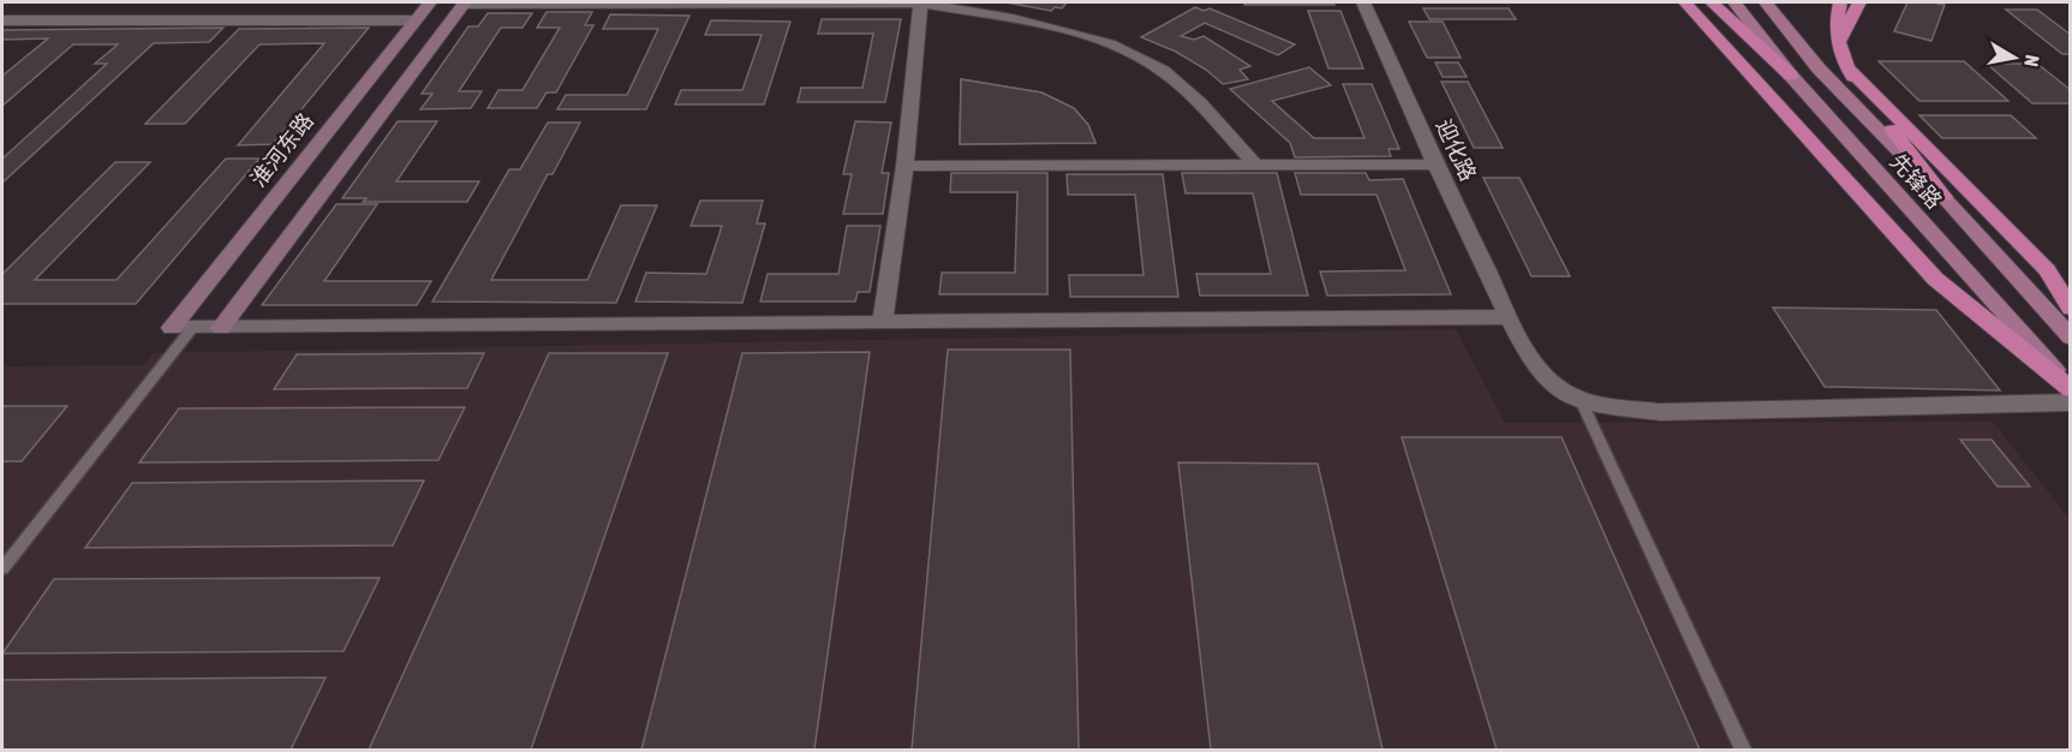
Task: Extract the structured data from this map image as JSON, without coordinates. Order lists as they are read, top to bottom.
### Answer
{
  "streets": {
    "main road": ["淮河东路", "先锋路"],
    "street": ["迎化路"]
  },
  "north": "right"
}
